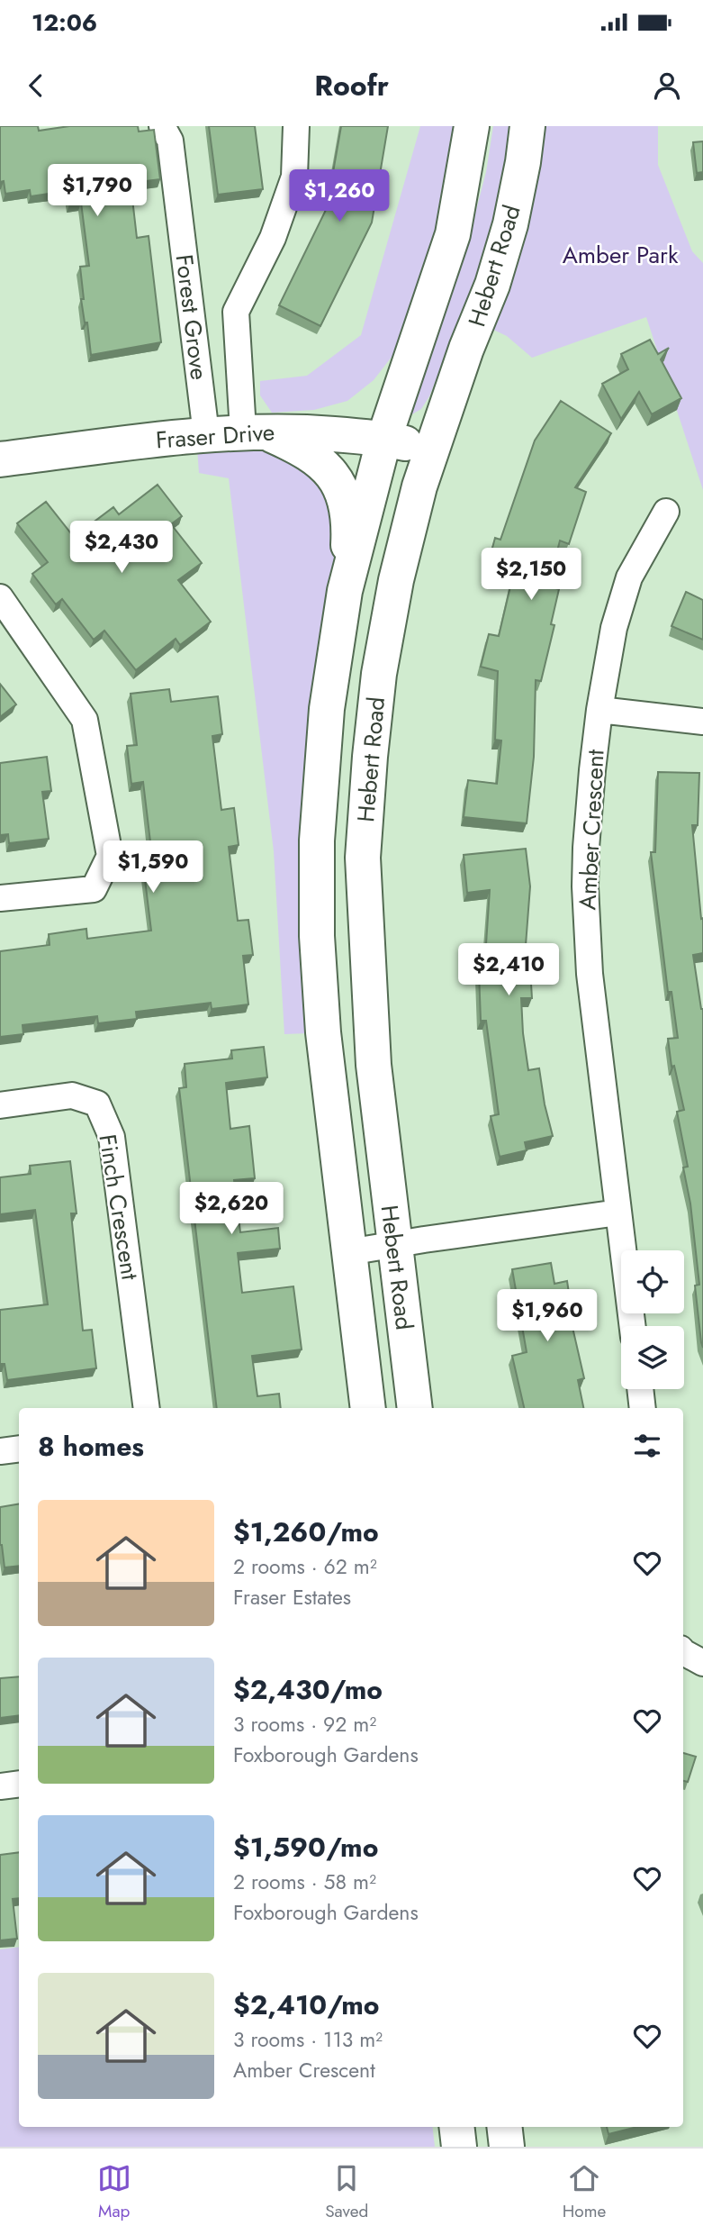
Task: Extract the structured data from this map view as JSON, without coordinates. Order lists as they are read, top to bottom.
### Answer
{
  "streets": {
    "main road": ["Hebert Road", "Fraser Drive"],
    "street": ["Forest Grove", "Amber Crescent", "Finch Crescent"]
  },
  "crossings": [
    ["Hebert Road", "Fraser Drive"],
    ["Forest Grove", "Fraser Drive"]
  ],
  "parks": ["Amber Park"],
  "page": {
    "status": "12:06",
    "header": "Roofr",
    "price": [
      "$1,790",
      "$1,260",
      "$2,430",
      "$2,150",
      "$1,590",
      "$2,410",
      "$2,620",
      "$1,960"
    ],
    "heading": "8 homes",
    "list": [
      {
        "name": "$1,260/mo",
        "note": "2 rooms · 62 m² · Fraser Estates"
      },
      {
        "name": "$2,430/mo",
        "note": "3 rooms · 92 m² · Foxborough Gardens"
      },
      {
        "name": "$1,590/mo",
        "note": "2 rooms · 58 m² · Foxborough Gardens"
      },
      {
        "name": "$2,410/mo",
        "note": "3 rooms · 113 m² · Amber Crescent"
      }
    ],
    "tabs": ["Map", "Saved", "Home"]
  }
}
